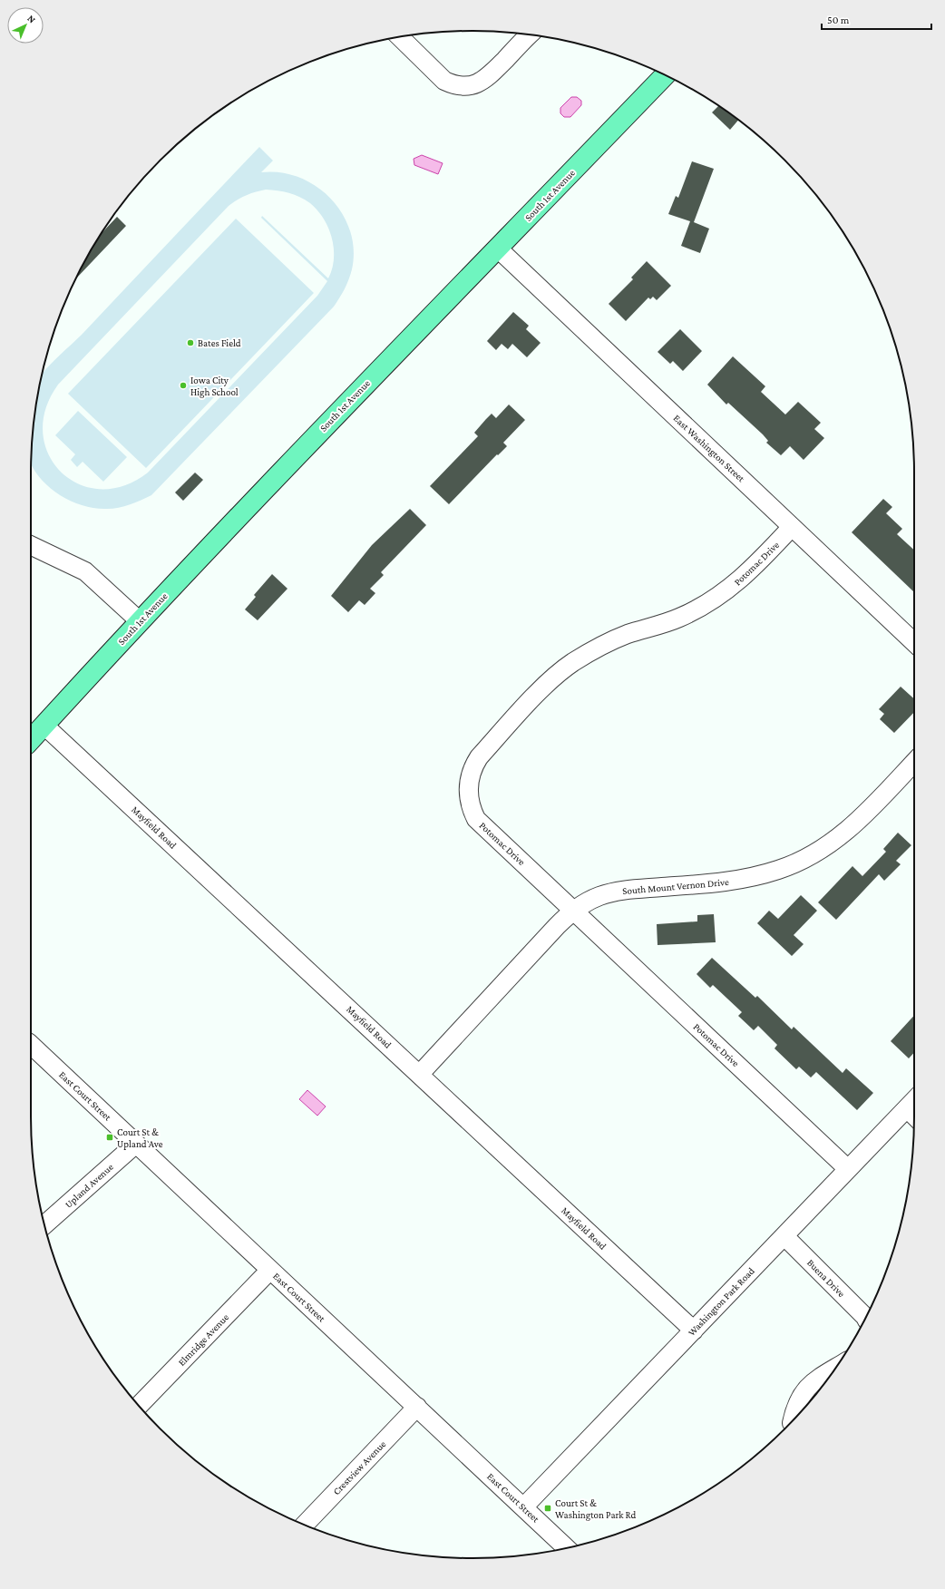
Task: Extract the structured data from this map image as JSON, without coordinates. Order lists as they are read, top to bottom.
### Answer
{
  "streets": {
    "main road": ["South 1st Avenue"],
    "street": [
      "East Washington Street",
      "Potomac Drive",
      "Mayfield Road",
      "South Mount Vernon Drive",
      "East Court Street",
      "Upland Avenue",
      "Buena Drive",
      "Washington Park Road",
      "Elmridge Avenue",
      "Crestview Avenue"
    ]
  },
  "crossings": [
    ["South 1st Avenue", "East Washington Street"],
    ["South 1st Avenue", "Mayfield Road"],
    ["East Washington Street", "Potomac Drive"],
    ["Potomac Drive", "South Mount Vernon Drive"],
    ["Potomac Drive", "Washington Park Road"],
    ["Mayfield Road", "South Mount Vernon Drive"],
    ["Mayfield Road", "Washington Park Road"],
    ["East Court Street", "Upland Avenue"],
    ["East Court Street", "Washington Park Road"],
    ["East Court Street", "Elmridge Avenue"],
    ["East Court Street", "Crestview Avenue"],
    ["Buena Drive", "Washington Park Road"]
  ],
  "places": {
    "other": ["Bates Field", "Iowa City High School"],
    "transit": ["Court St & Upland Ave", "Court St & Washington Park Rd"]
  },
  "scale_bar": "50 m",
  "north": "top right"
}
